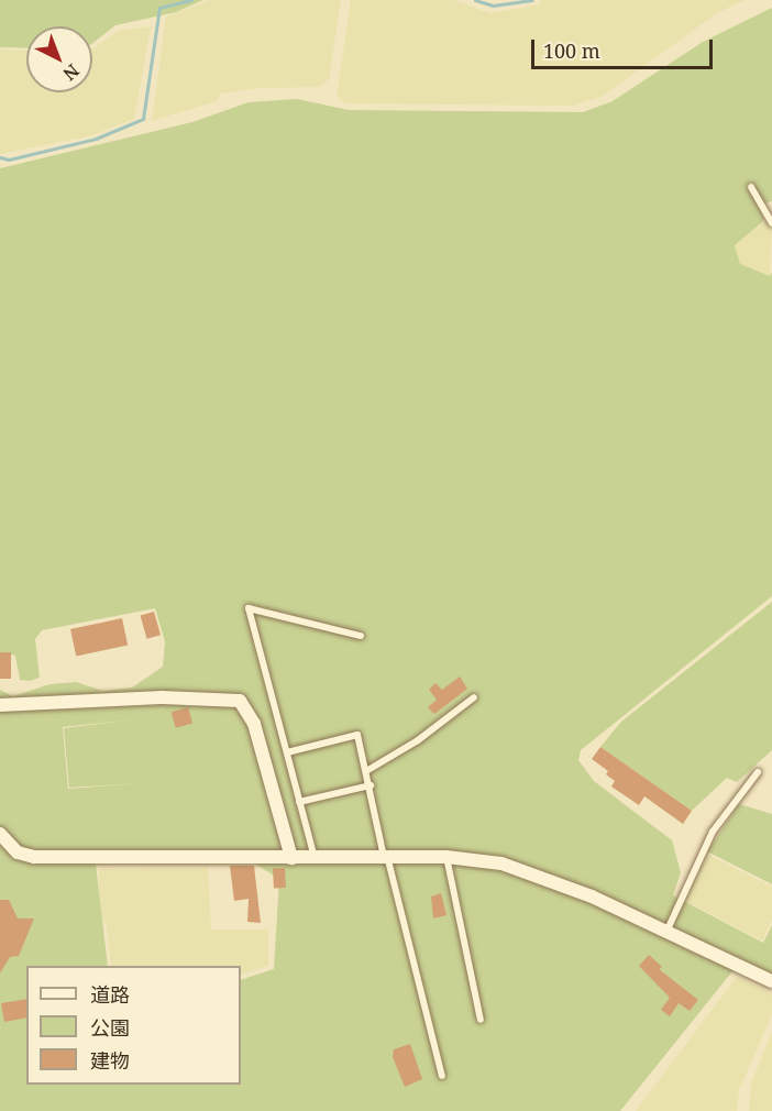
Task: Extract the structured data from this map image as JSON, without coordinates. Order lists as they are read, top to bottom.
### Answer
{
  "legend": ["道路", "公園", "建物"],
  "scale_bar": "100 m",
  "north": "bottom right"
}
